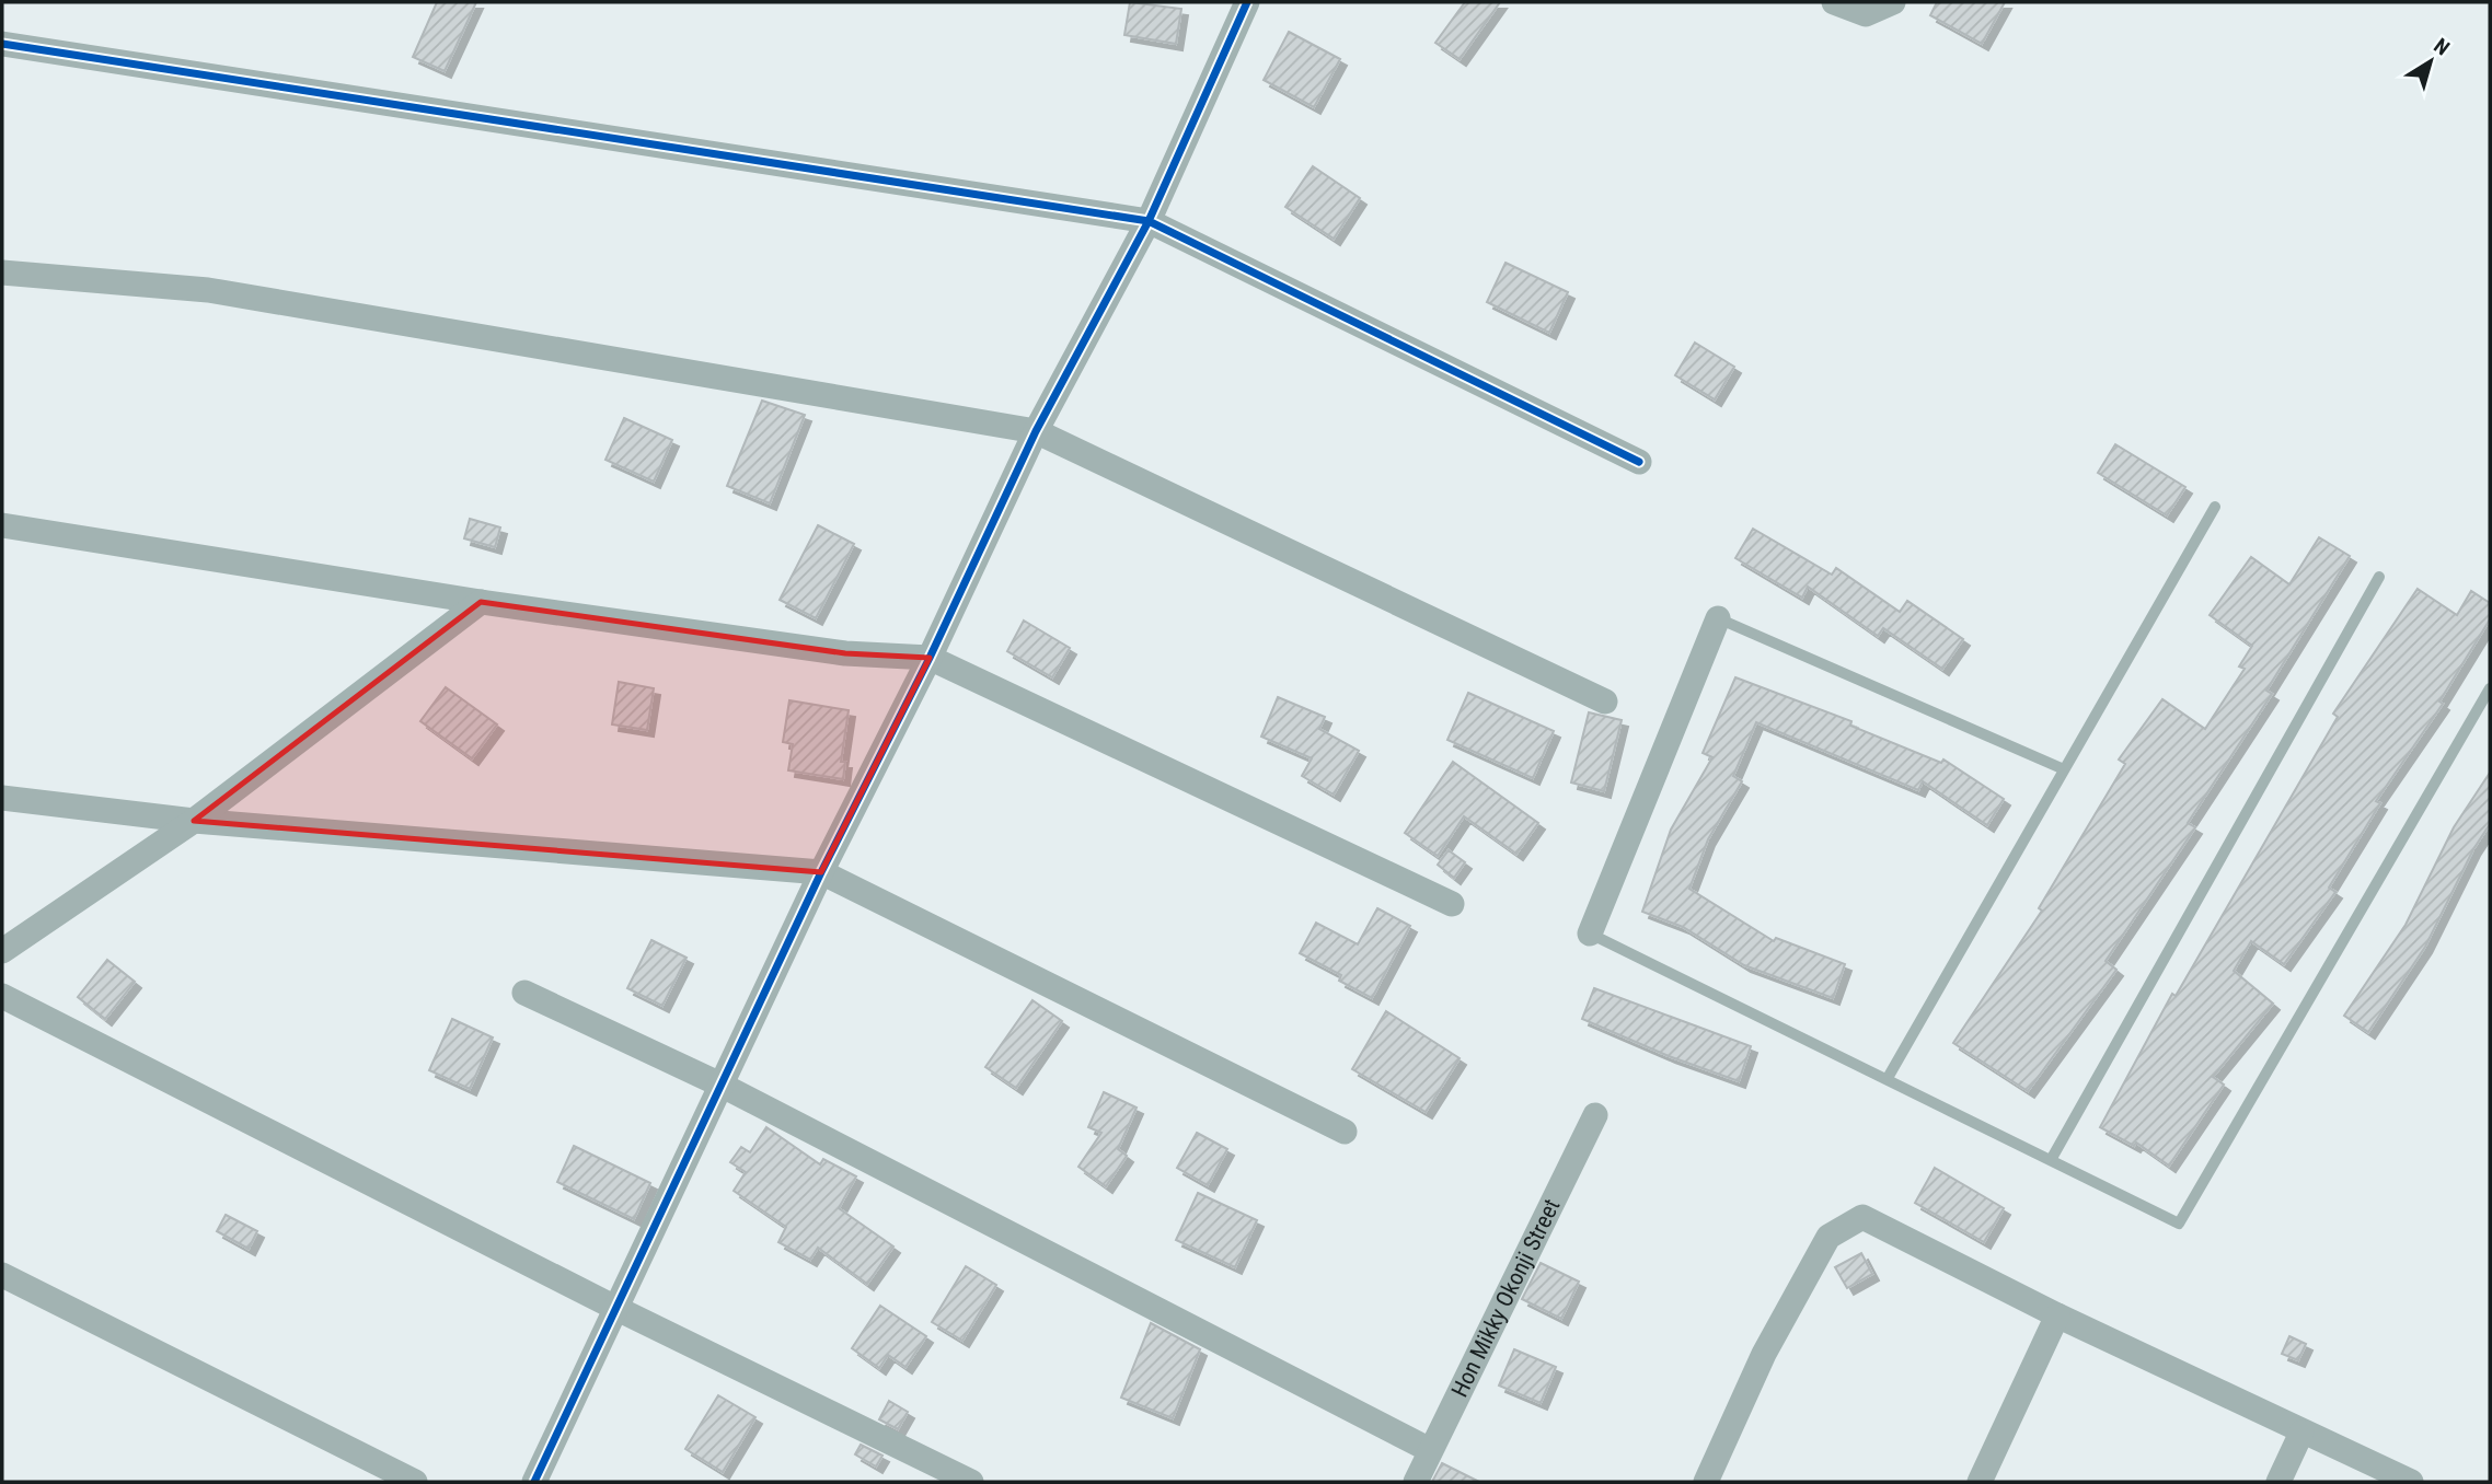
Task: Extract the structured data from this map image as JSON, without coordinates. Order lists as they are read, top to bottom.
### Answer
{
  "streets": {
    "street": ["Hon Mikky Okonji Street"]
  },
  "north": "top right"
}
